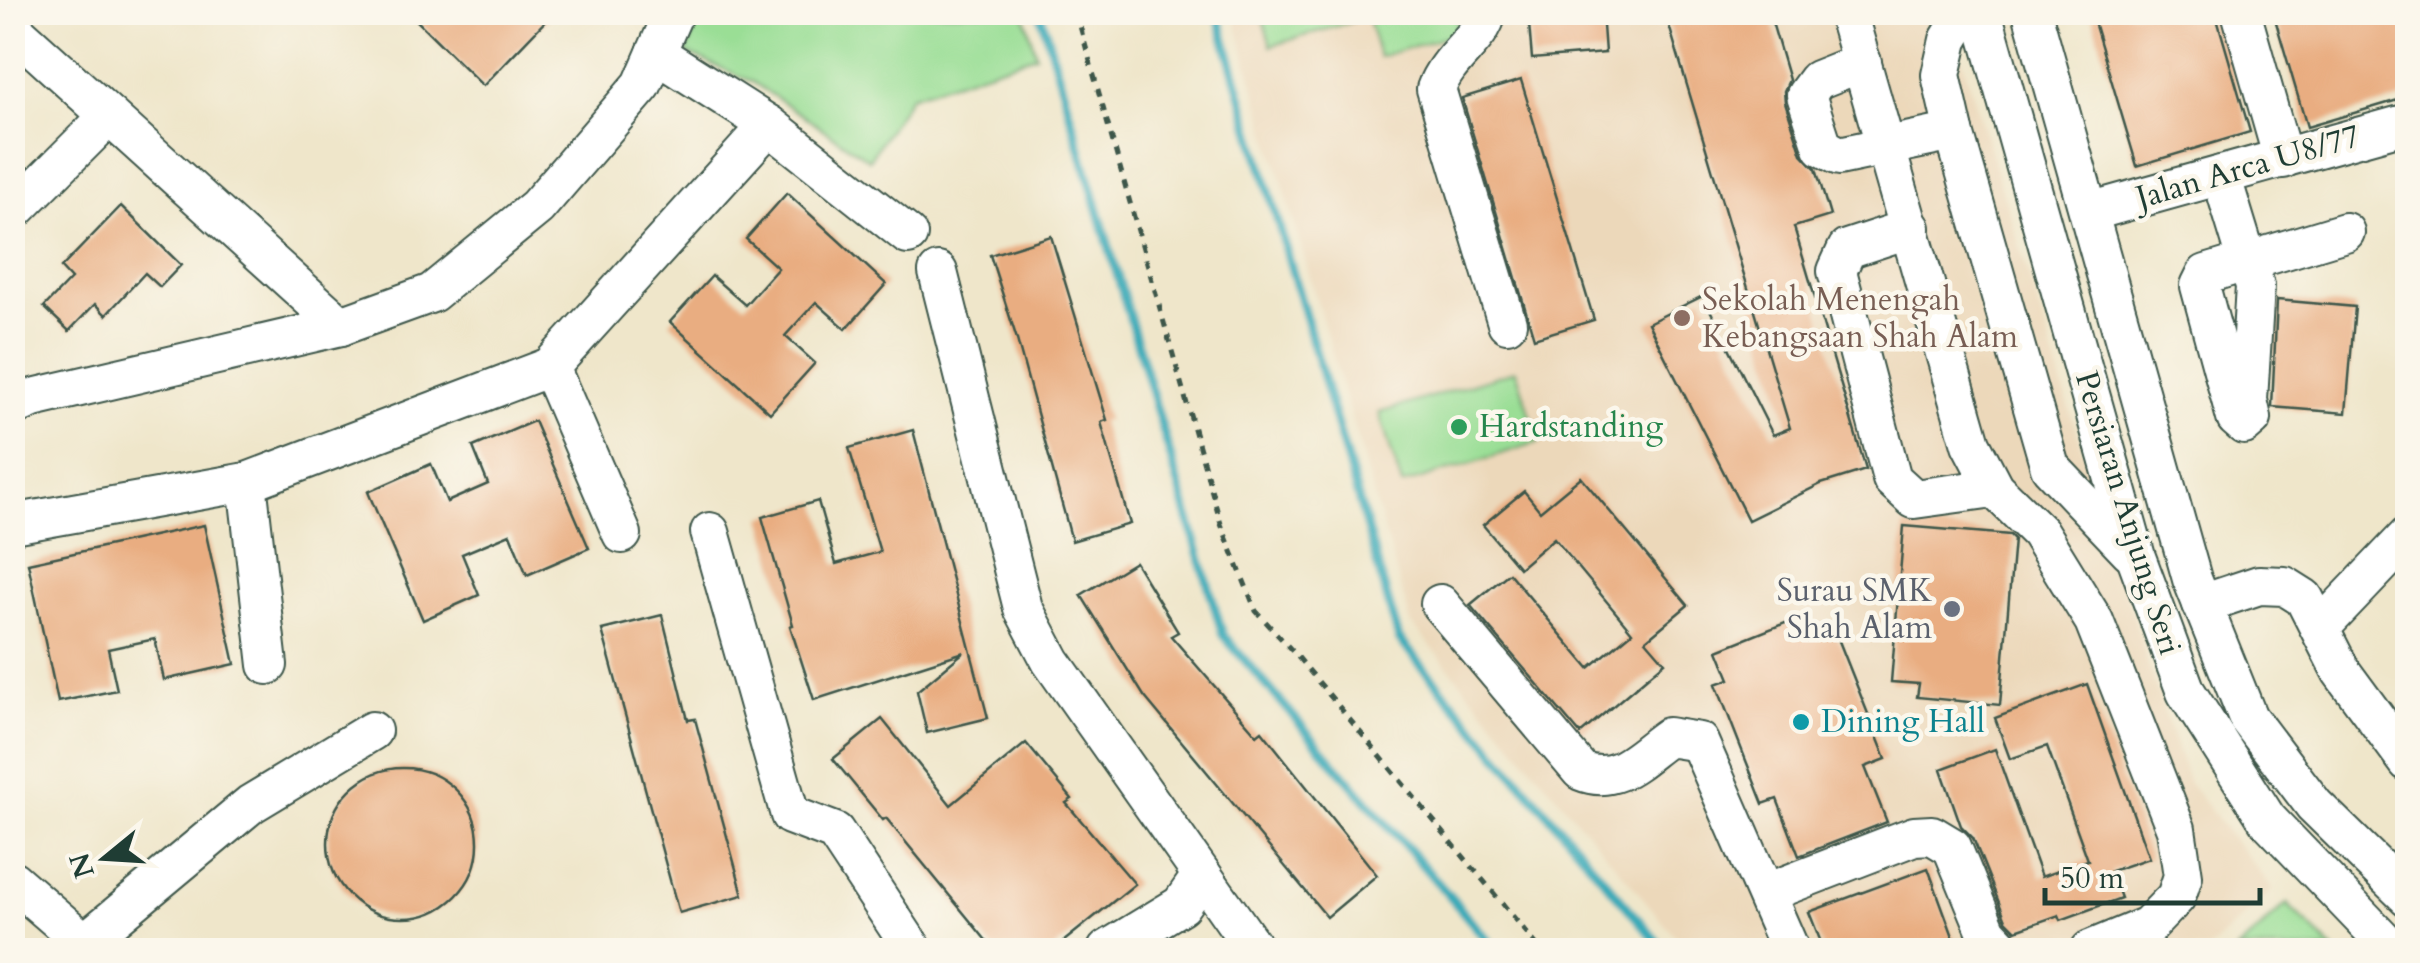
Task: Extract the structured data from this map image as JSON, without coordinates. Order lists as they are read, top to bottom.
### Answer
{
  "streets": {
    "street": ["Jalan Arca U8/77", "Persiaran Anjung Seri"]
  },
  "crossings": [
    ["Jalan Arca U8/77", "Persiaran Anjung Seri"]
  ],
  "places": [
    "Sekolah Menengah Kebangsaan Shah Alam",
    "Hardstanding",
    "Surau SMK Shah Alam",
    "Dining Hall"
  ],
  "scale_bar": "50 m",
  "north": "left"
}
